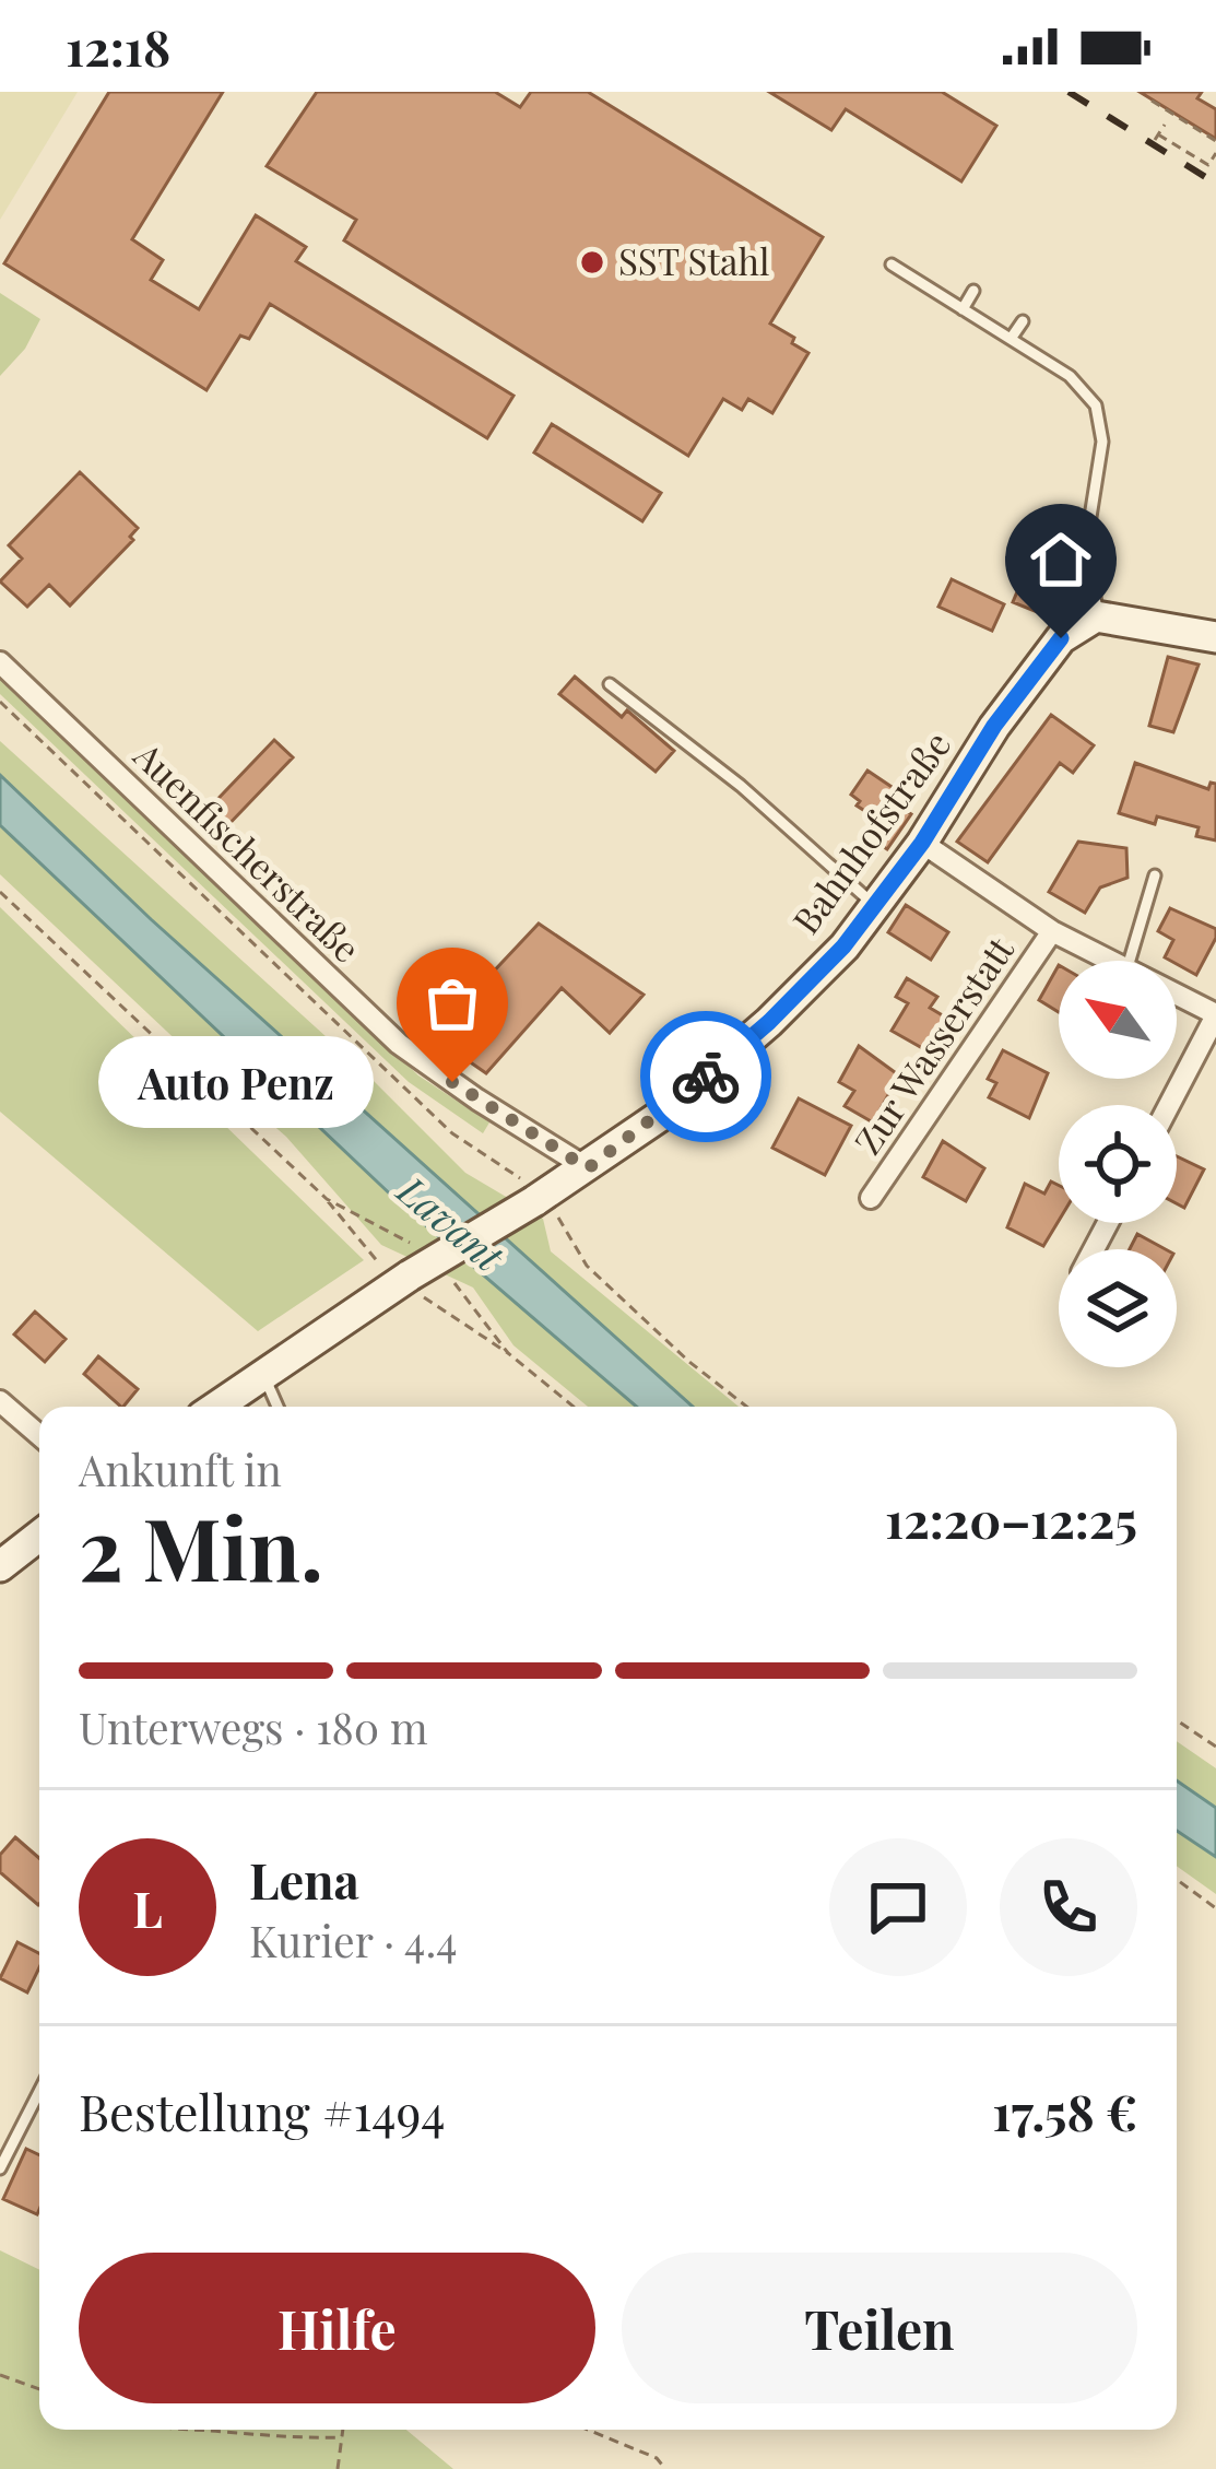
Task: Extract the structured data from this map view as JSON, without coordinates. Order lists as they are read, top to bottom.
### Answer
{
  "streets": {
    "street": ["Bahnhofstraße", "Auenfischerstraße", "Zur Wasserstatt"]
  },
  "crossings": [
    ["Bahnhofstraße", "Auenfischerstraße"],
    ["Bahnhofstraße", "Zur Wasserstatt"]
  ],
  "water": ["Lavant"],
  "places": ["SST Stahl", "Auto Penz"],
  "north": "top left",
  "page": {
    "status": "12:18",
    "bubble": "Auto Penz",
    "heading": ["2 Min.", "Ankunft in", "12:20–12:25"],
    "panel": [
      "Lena",
      "Kurier · 4.4",
      "Bestellung #1494",
      "17.58 €"
    ],
    "bar": "Unterwegs · 180 m",
    "round": "L",
    "buttons": ["Hilfe", "Teilen"]
  }
}
